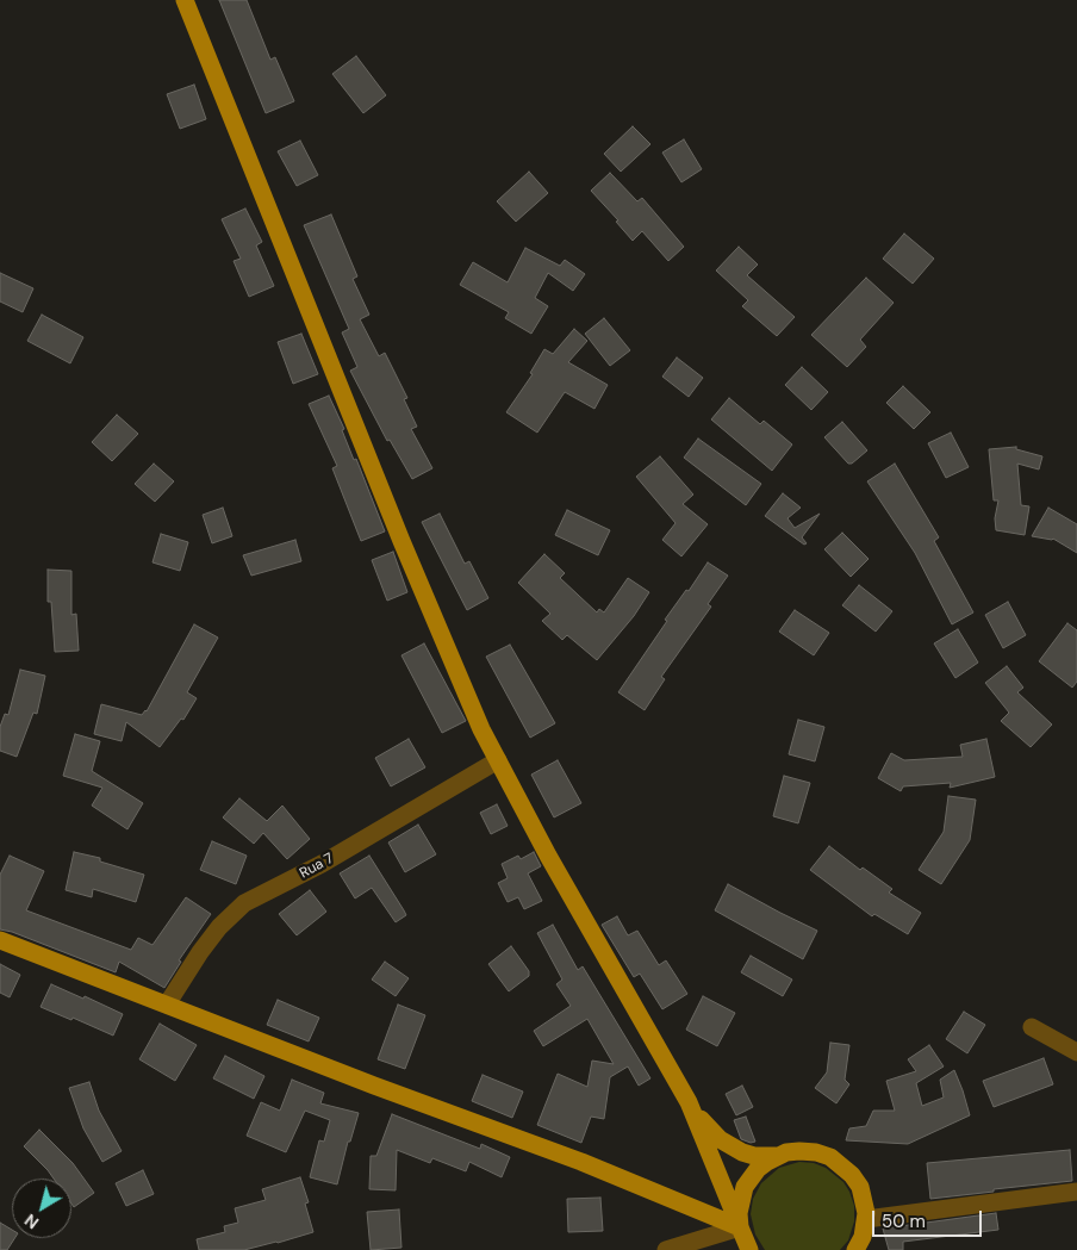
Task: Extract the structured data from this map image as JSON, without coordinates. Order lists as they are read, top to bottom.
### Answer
{
  "streets": {
    "street": ["Rua 7"]
  },
  "scale_bar": "50 m",
  "north": "bottom left"
}
